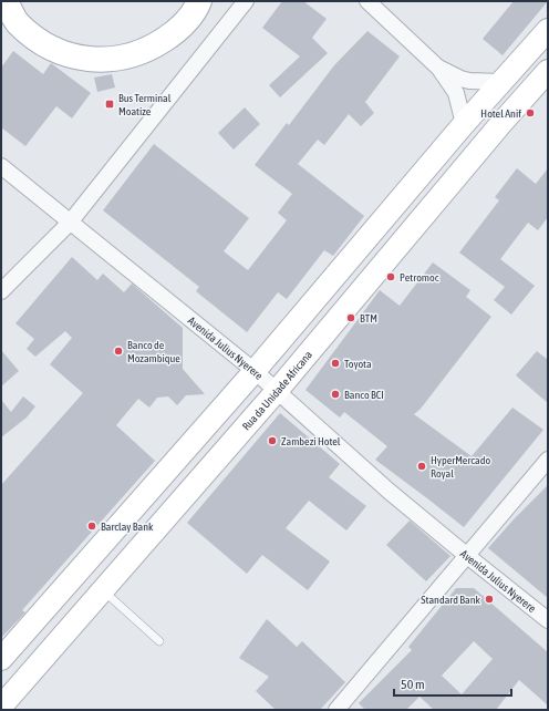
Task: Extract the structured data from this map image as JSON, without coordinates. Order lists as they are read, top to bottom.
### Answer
{
  "streets": {
    "street": ["Avenida Julius Nyerere", "Rua da Unidade Africana"]
  },
  "crossings": [
    ["Avenida Julius Nyerere", "Rua da Unidade Africana"]
  ],
  "places": {
    "transit": ["Bus Terminal Moatize"],
    "other": [
      "Hotel Anif",
      "Petromoc",
      "BTM",
      "Banco de Mozambique",
      "Toyota",
      "Banco BCI",
      "Zambezi Hotel",
      "HyperMercado Royal",
      "Barclay Bank",
      "Standard Bank"
    ]
  },
  "scale_bar": "50 m"
}
